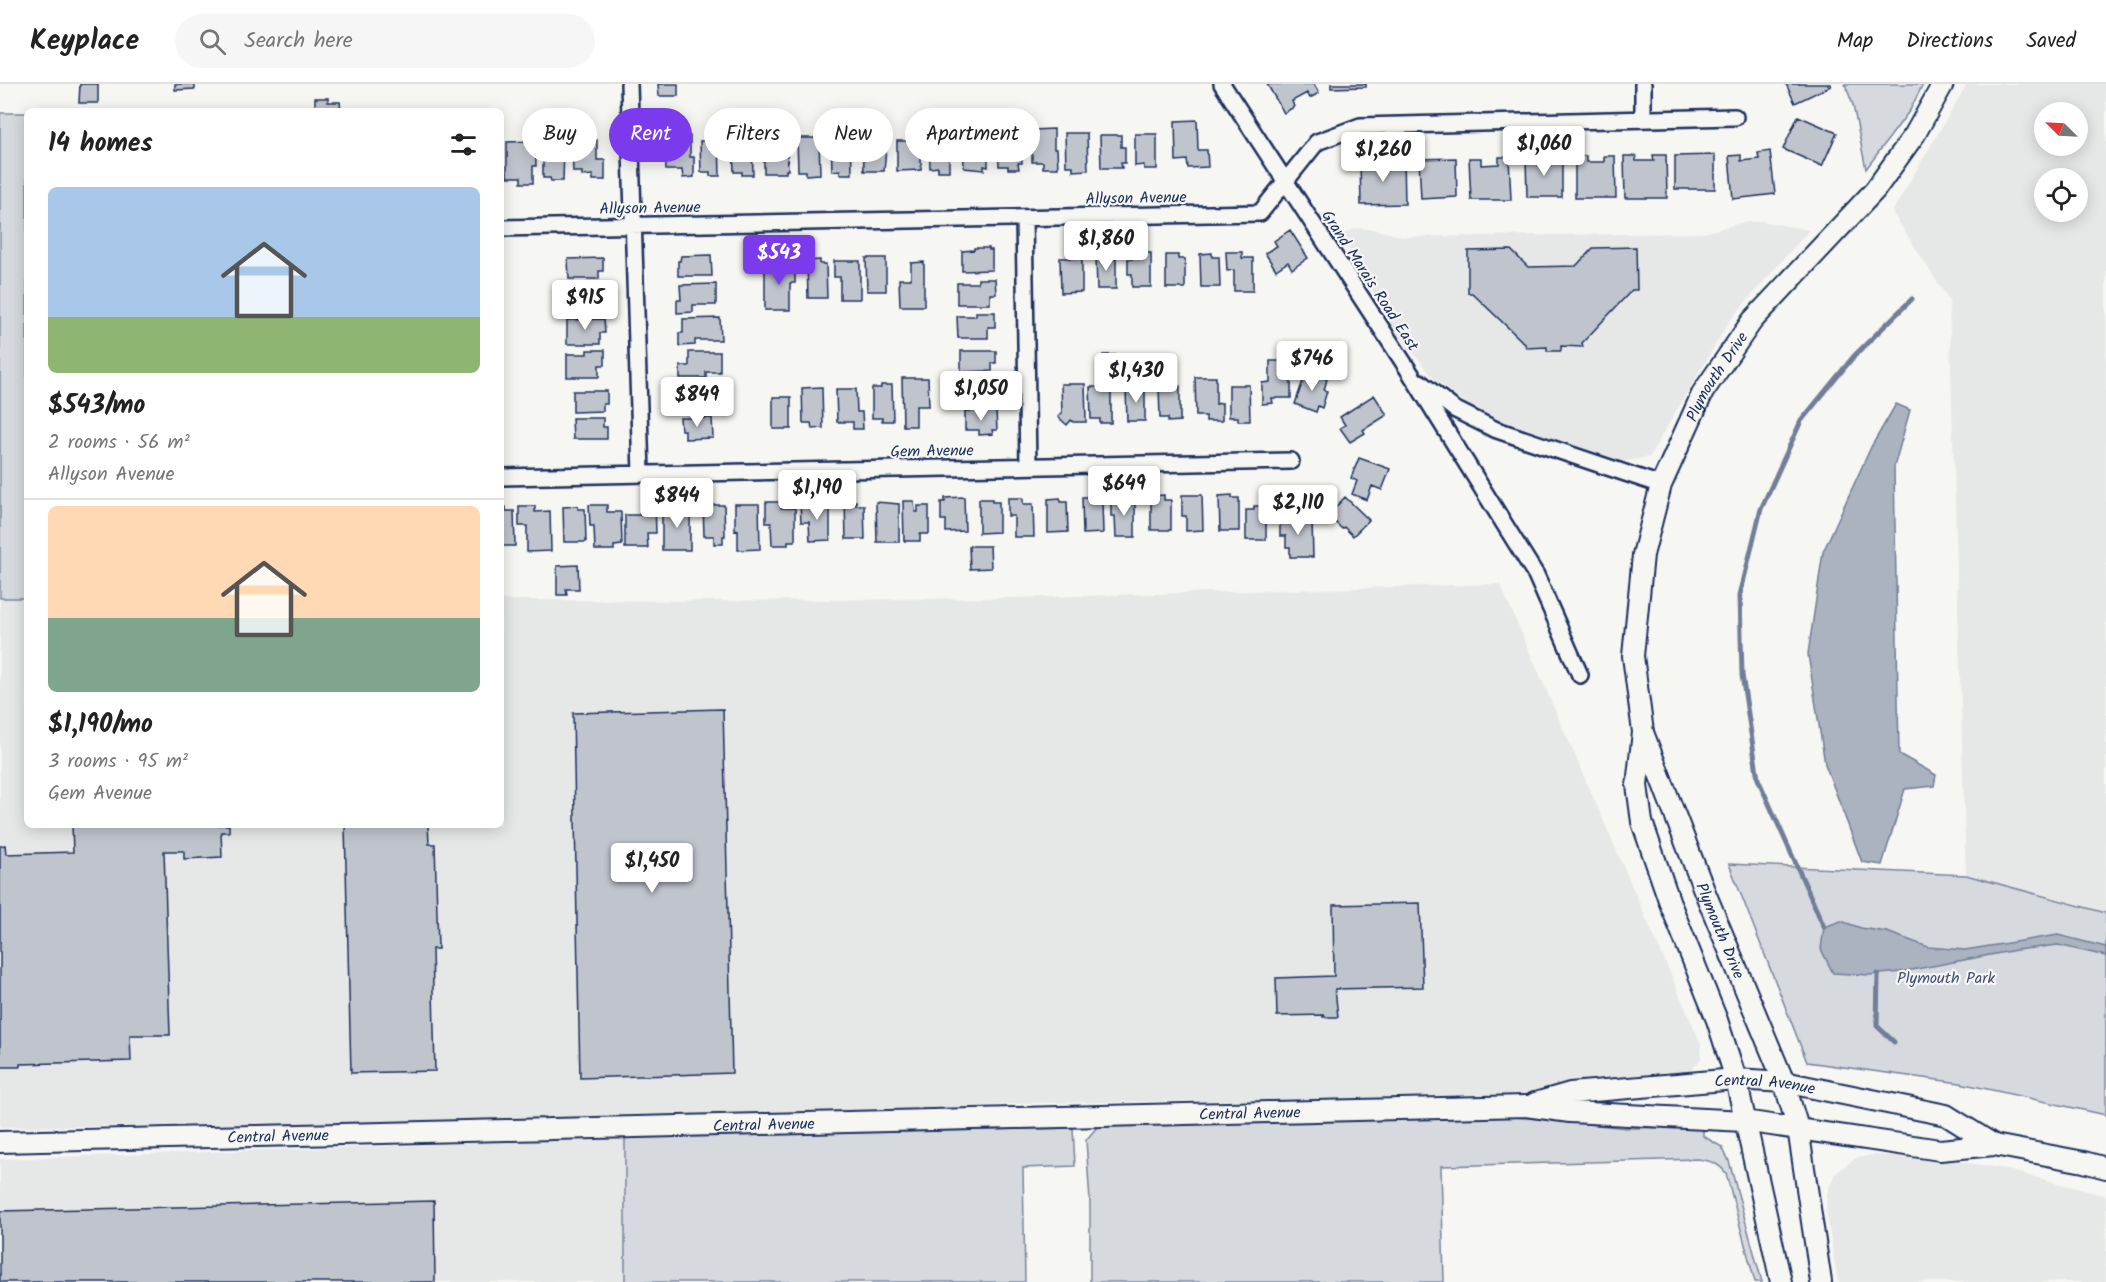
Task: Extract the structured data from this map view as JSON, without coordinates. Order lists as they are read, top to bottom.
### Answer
{
  "streets": {
    "street": [
      "Allyson Avenue",
      "Grand Marais Road East",
      "Plymouth Drive",
      "Gem Avenue",
      "Central Avenue"
    ]
  },
  "crossings": [
    ["Allyson Avenue", "Grand Marais Road East"],
    ["Grand Marais Road East", "Plymouth Drive"],
    ["Plymouth Drive", "Central Avenue"]
  ],
  "parks": ["Plymouth Park"],
  "north": "top left",
  "page": {
    "header": "Keyplace",
    "search": "Search here",
    "nav": ["Map", "Directions", "Saved"],
    "chip": [
      "Buy",
      "Rent",
      "Filters",
      "New",
      "Apartment"
    ],
    "heading": "14 homes",
    "price": [
      "$1,060",
      "$1,260",
      "$1,860",
      "$543",
      "$915",
      "$746",
      "$1,430",
      "$1,050",
      "$849",
      "$649",
      "$1,190",
      "$844",
      "$2,110",
      "$1,450"
    ],
    "list": [
      {
        "name": "$543/mo",
        "note": "2 rooms · 56 m² · Allyson Avenue"
      },
      {
        "name": "$1,190/mo",
        "note": "3 rooms · 95 m² · Gem Avenue"
      }
    ]
  }
}
